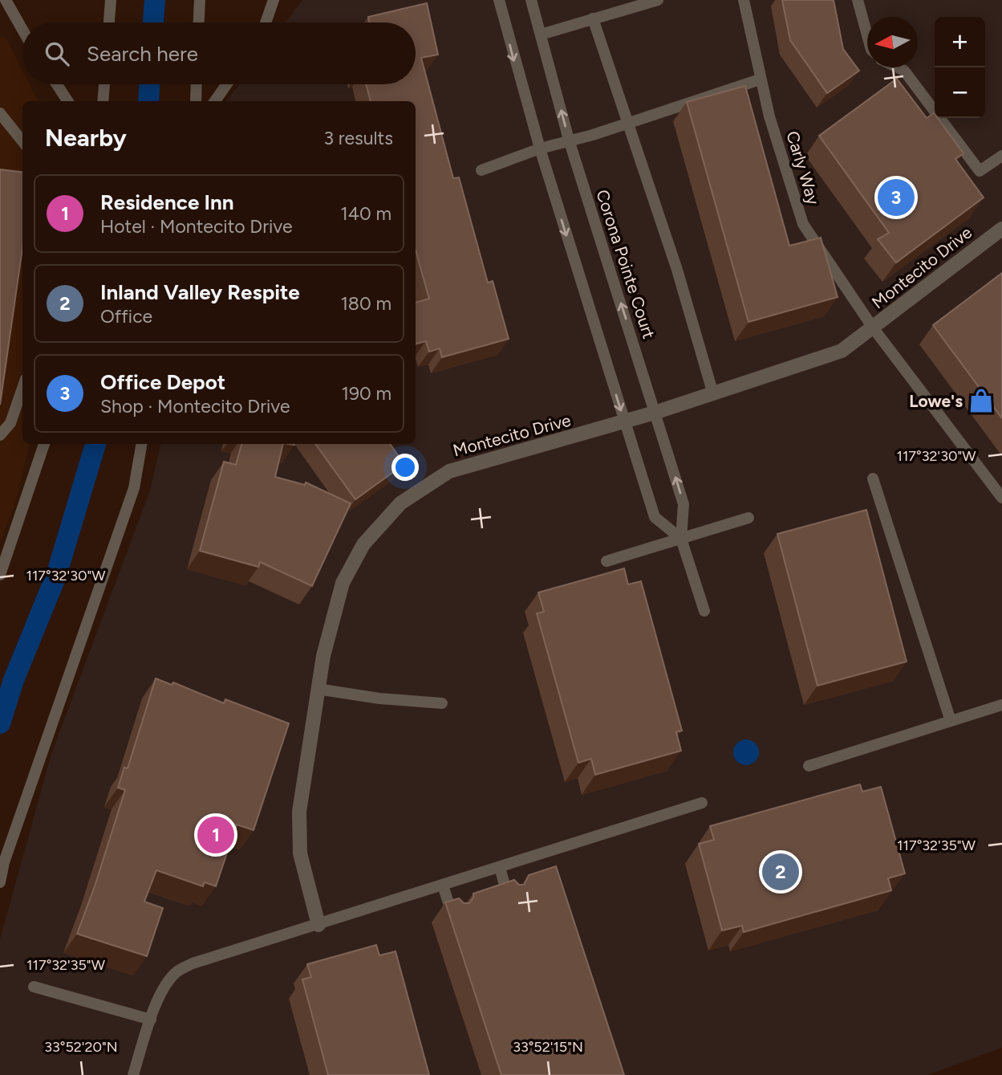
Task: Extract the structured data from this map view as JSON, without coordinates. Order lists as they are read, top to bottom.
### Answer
{
  "streets": {
    "street": ["Montecito Drive"],
    "lane": ["Carly Way", "Corona Pointe Court"]
  },
  "crossings": [
    ["Carly Way", "Montecito Drive"],
    ["Corona Pointe Court", "Montecito Drive"]
  ],
  "places": {
    "shop": ["Lowe's"]
  },
  "north": "left",
  "page": {
    "map_buttons": ["+", "−"],
    "search": "Search here",
    "heading": ["Nearby", "3 results"],
    "list": [
      {
        "mark": "1",
        "name": "Residence Inn",
        "note": "Hotel · Montecito Drive",
        "value": "140 m"
      },
      {
        "mark": "2",
        "name": "Inland Valley Respite",
        "note": "Office",
        "value": "180 m"
      },
      {
        "mark": "3",
        "name": "Office Depot",
        "note": "Shop · Montecito Drive",
        "value": "190 m"
      }
    ],
    "pins": ["3", "1", "2"]
  },
  "coordinates": [
    "117°32'30\"W",
    "117°32'35\"W",
    "33°52'20\"N",
    "33°52'15\"N"
  ]
}
